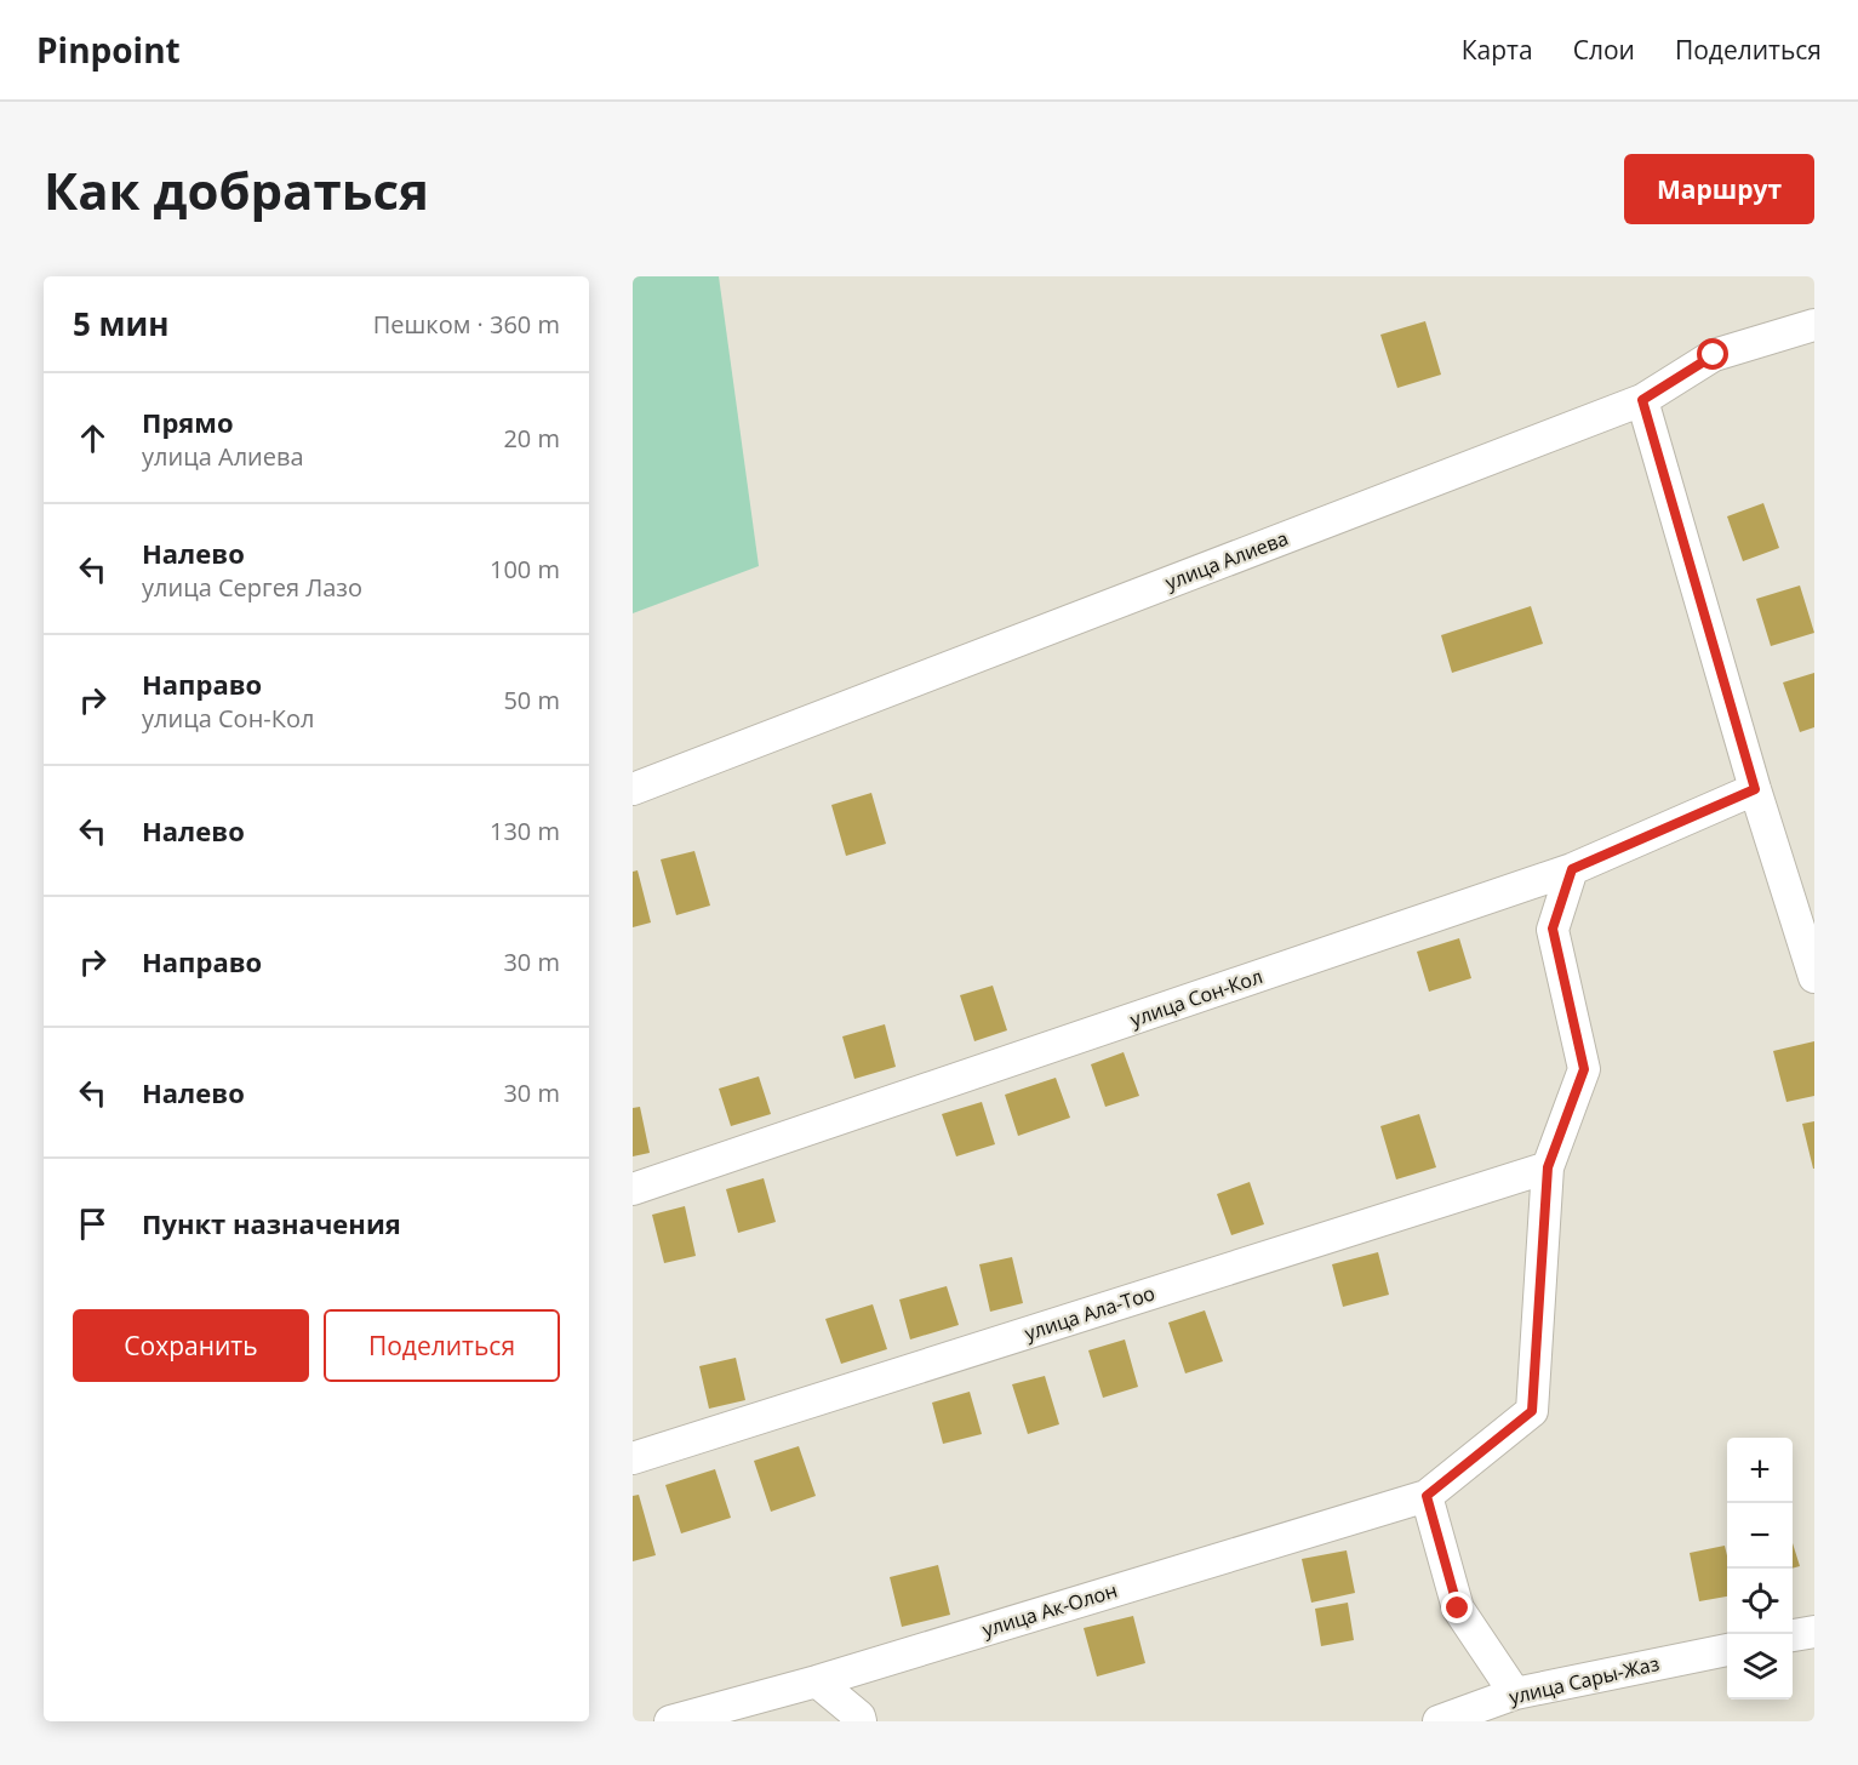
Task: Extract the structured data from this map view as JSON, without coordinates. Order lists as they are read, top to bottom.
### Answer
{
  "streets": {
    "street": [
      "улица Алиева",
      "улица Сон-Кол",
      "улица Ала-Тоо",
      "улица Ак-Олон",
      "улица Сары-Жаз"
    ]
  },
  "page": {
    "header": "Pinpoint",
    "nav": ["Карта", "Слои", "Поделиться"],
    "buttons": [
      "Маршрут",
      ["Сохранить", "Поделиться"]
    ],
    "title": "Как добраться",
    "heading": ["5 мин", "Пешком · 360 m"],
    "list": [
      ["Прямо", "улица Алиева", "20 m"],
      ["Налево", "улица Сергея Лазо", "100 m"],
      ["Направо", "улица Сон-Кол", "50 m"],
      ["Налево", "130 m"],
      ["Направо", "30 m"],
      ["Налево", "30 m"],
      "Пункт назначения"
    ],
    "map_buttons": ["+", "−"]
  }
}
